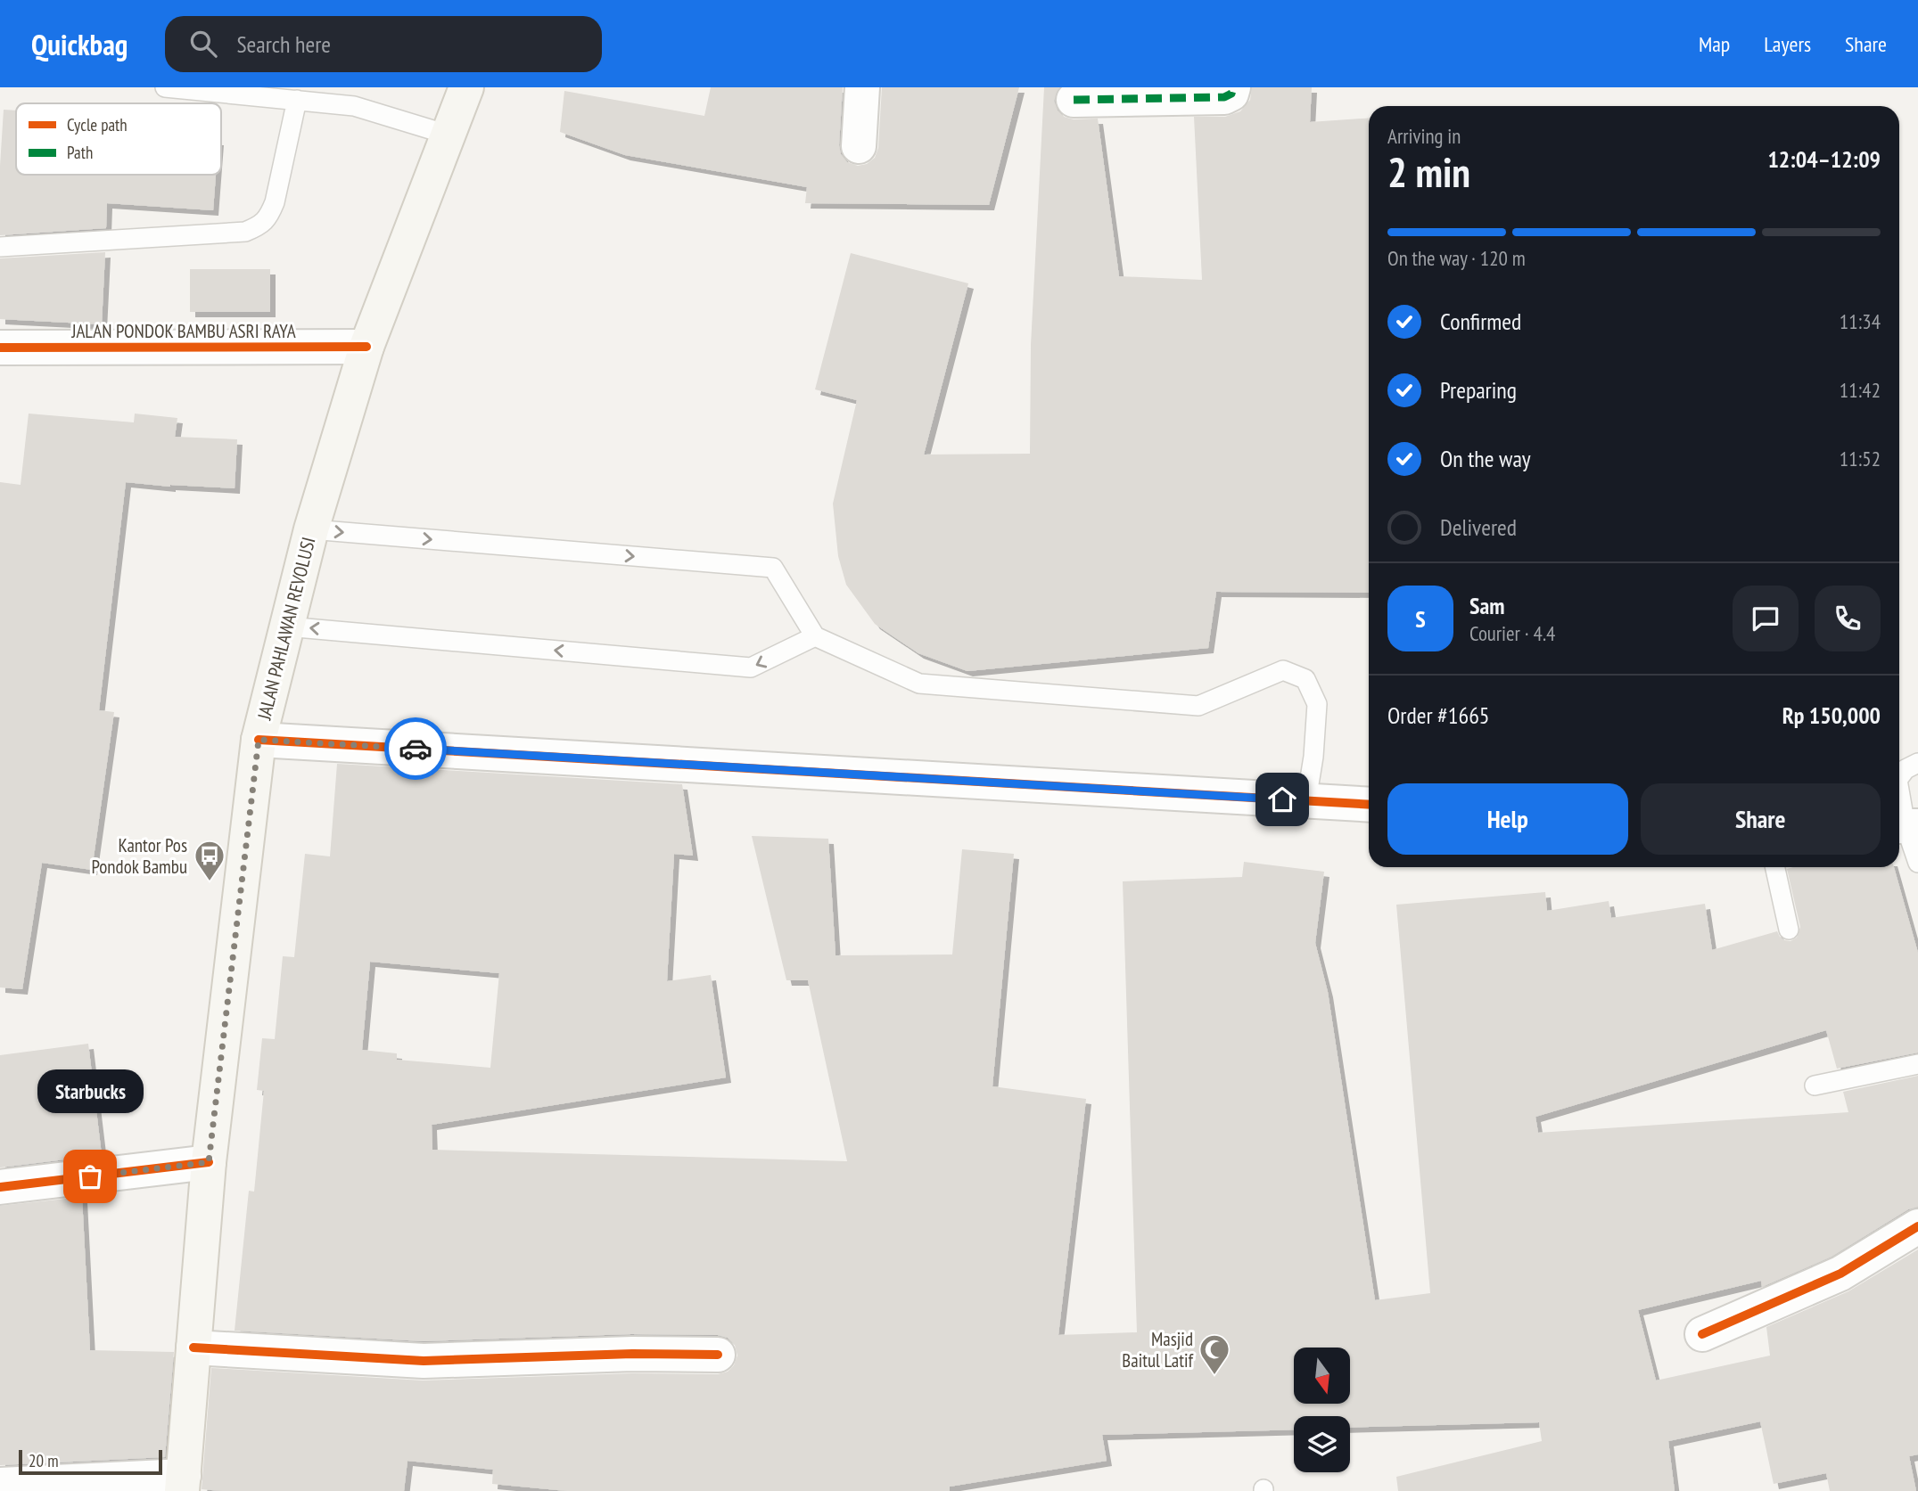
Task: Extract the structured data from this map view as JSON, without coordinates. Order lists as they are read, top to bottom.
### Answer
{
  "streets": {
    "main road": ["JALAN PAHLAWAN REVOLUSI"],
    "street": ["JALAN PONDOK BAMBU ASRI RAYA"]
  },
  "crossings": [
    ["JALAN PONDOK BAMBU ASRI RAYA", "JALAN PAHLAWAN REVOLUSI"]
  ],
  "places": {
    "bus stop": ["Kantor Pos Pondok Bambu"],
    "other": ["Starbucks"],
    "mosque": ["Masjid Baitul Latif"]
  },
  "legend": ["Cycle path", "Path"],
  "scale_bar": "20 m",
  "north": "bottom",
  "page": {
    "header": "Quickbag",
    "search": "Search here",
    "nav": ["Map", "Layers", "Share"],
    "heading": ["2 min", "Arriving in", "12:04–12:09"],
    "panel": [
      "Sam",
      "Courier · 4.4",
      "Order #1665",
      "Rp 150,000"
    ],
    "bar": "On the way · 120 m",
    "list": [
      ["Confirmed", "11:34"],
      ["Preparing", "11:42"],
      ["On the way", "11:52"],
      "Delivered"
    ],
    "round": "S",
    "buttons": ["Help", "Share"],
    "bubble": "Starbucks",
    "scale": "20 m"
  }
}
